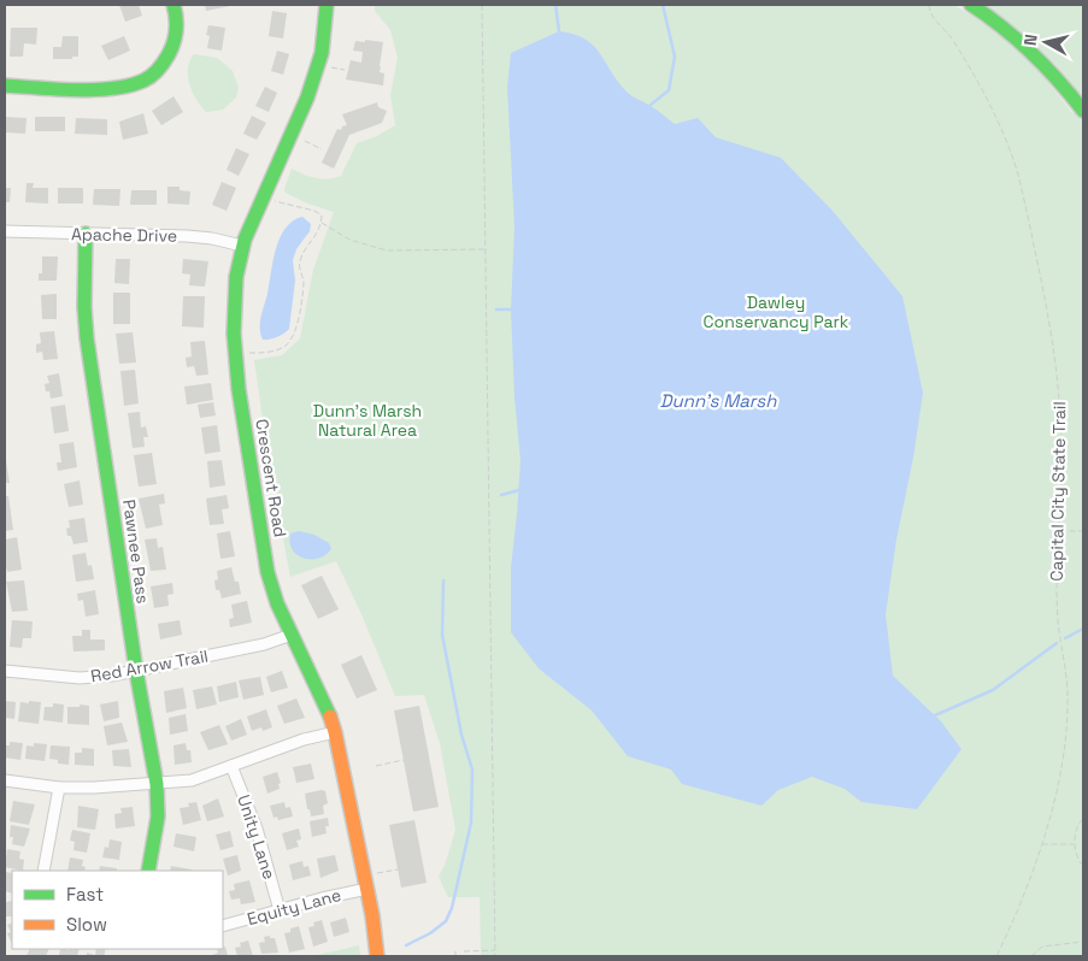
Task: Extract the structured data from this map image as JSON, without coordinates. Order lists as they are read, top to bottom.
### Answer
{
  "streets": {
    "street": [
      "Apache Drive",
      "Crescent Road",
      "Pawnee Pass",
      "Red Arrow Trail",
      "Unity Lane",
      "Equity Lane"
    ],
    "path": ["Capital City State Trail"]
  },
  "crossings": [
    ["Apache Drive", "Crescent Road"],
    ["Apache Drive", "Pawnee Pass"],
    ["Crescent Road", "Red Arrow Trail"],
    ["Crescent Road", "Equity Lane"],
    ["Pawnee Pass", "Red Arrow Trail"],
    ["Unity Lane", "Equity Lane"]
  ],
  "water": ["Dunn's Marsh"],
  "parks": ["Dawley Conservancy Park", "Dunn's Marsh Natural Area"],
  "legend": ["Fast", "Slow"],
  "north": "left"
}
